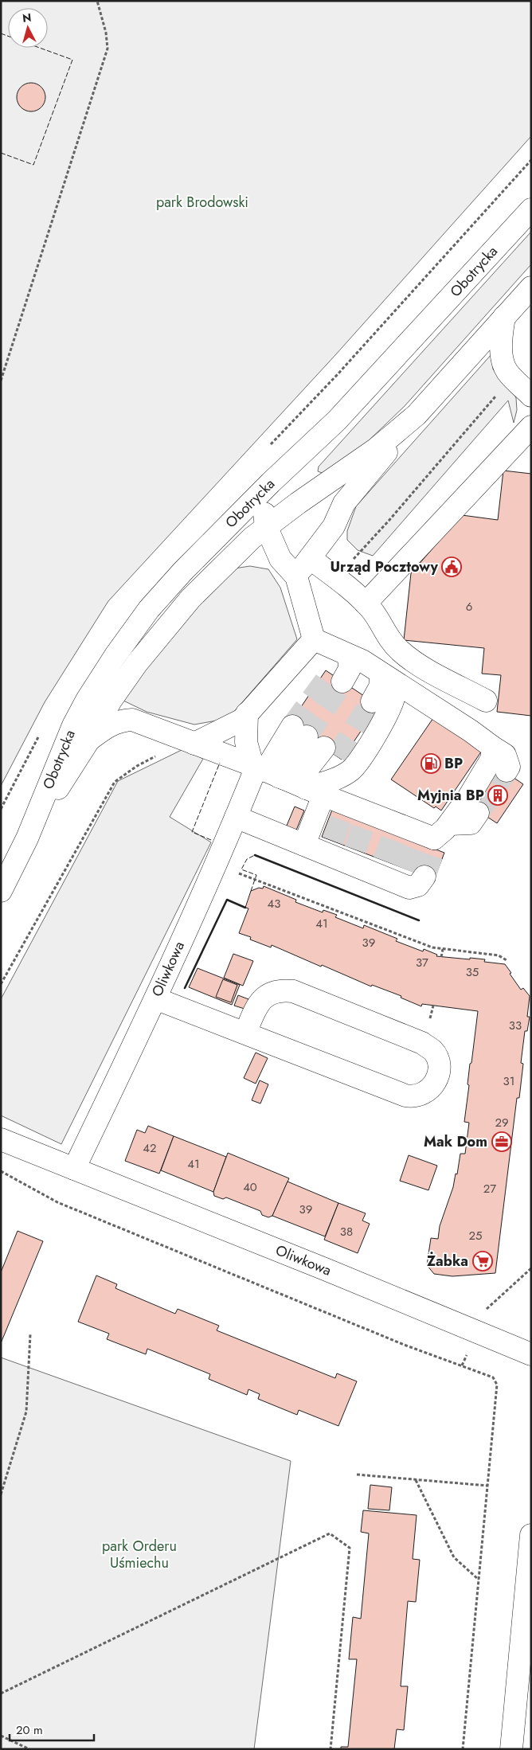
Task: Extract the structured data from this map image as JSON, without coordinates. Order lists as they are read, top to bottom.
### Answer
{
  "streets": {
    "street": ["Obotrycka", "Oliwkowa"]
  },
  "parks": ["park Brodowski", "park Orderu Uśmiechu"],
  "places": {
    "public building": ["Urząd Pocztowy"],
    "fuel station": ["BP"],
    "building": ["Myjnia BP"],
    "office": ["Mak Dom"],
    "supermarket": ["Żabka"]
  },
  "house_numbers": [
    "6",
    "43",
    "41",
    "39",
    "37",
    "35",
    "33",
    "31",
    "29",
    "42",
    "41",
    "40",
    "27",
    "39",
    "38",
    "25"
  ],
  "scale_bar": "20 m",
  "north": "top"
}
